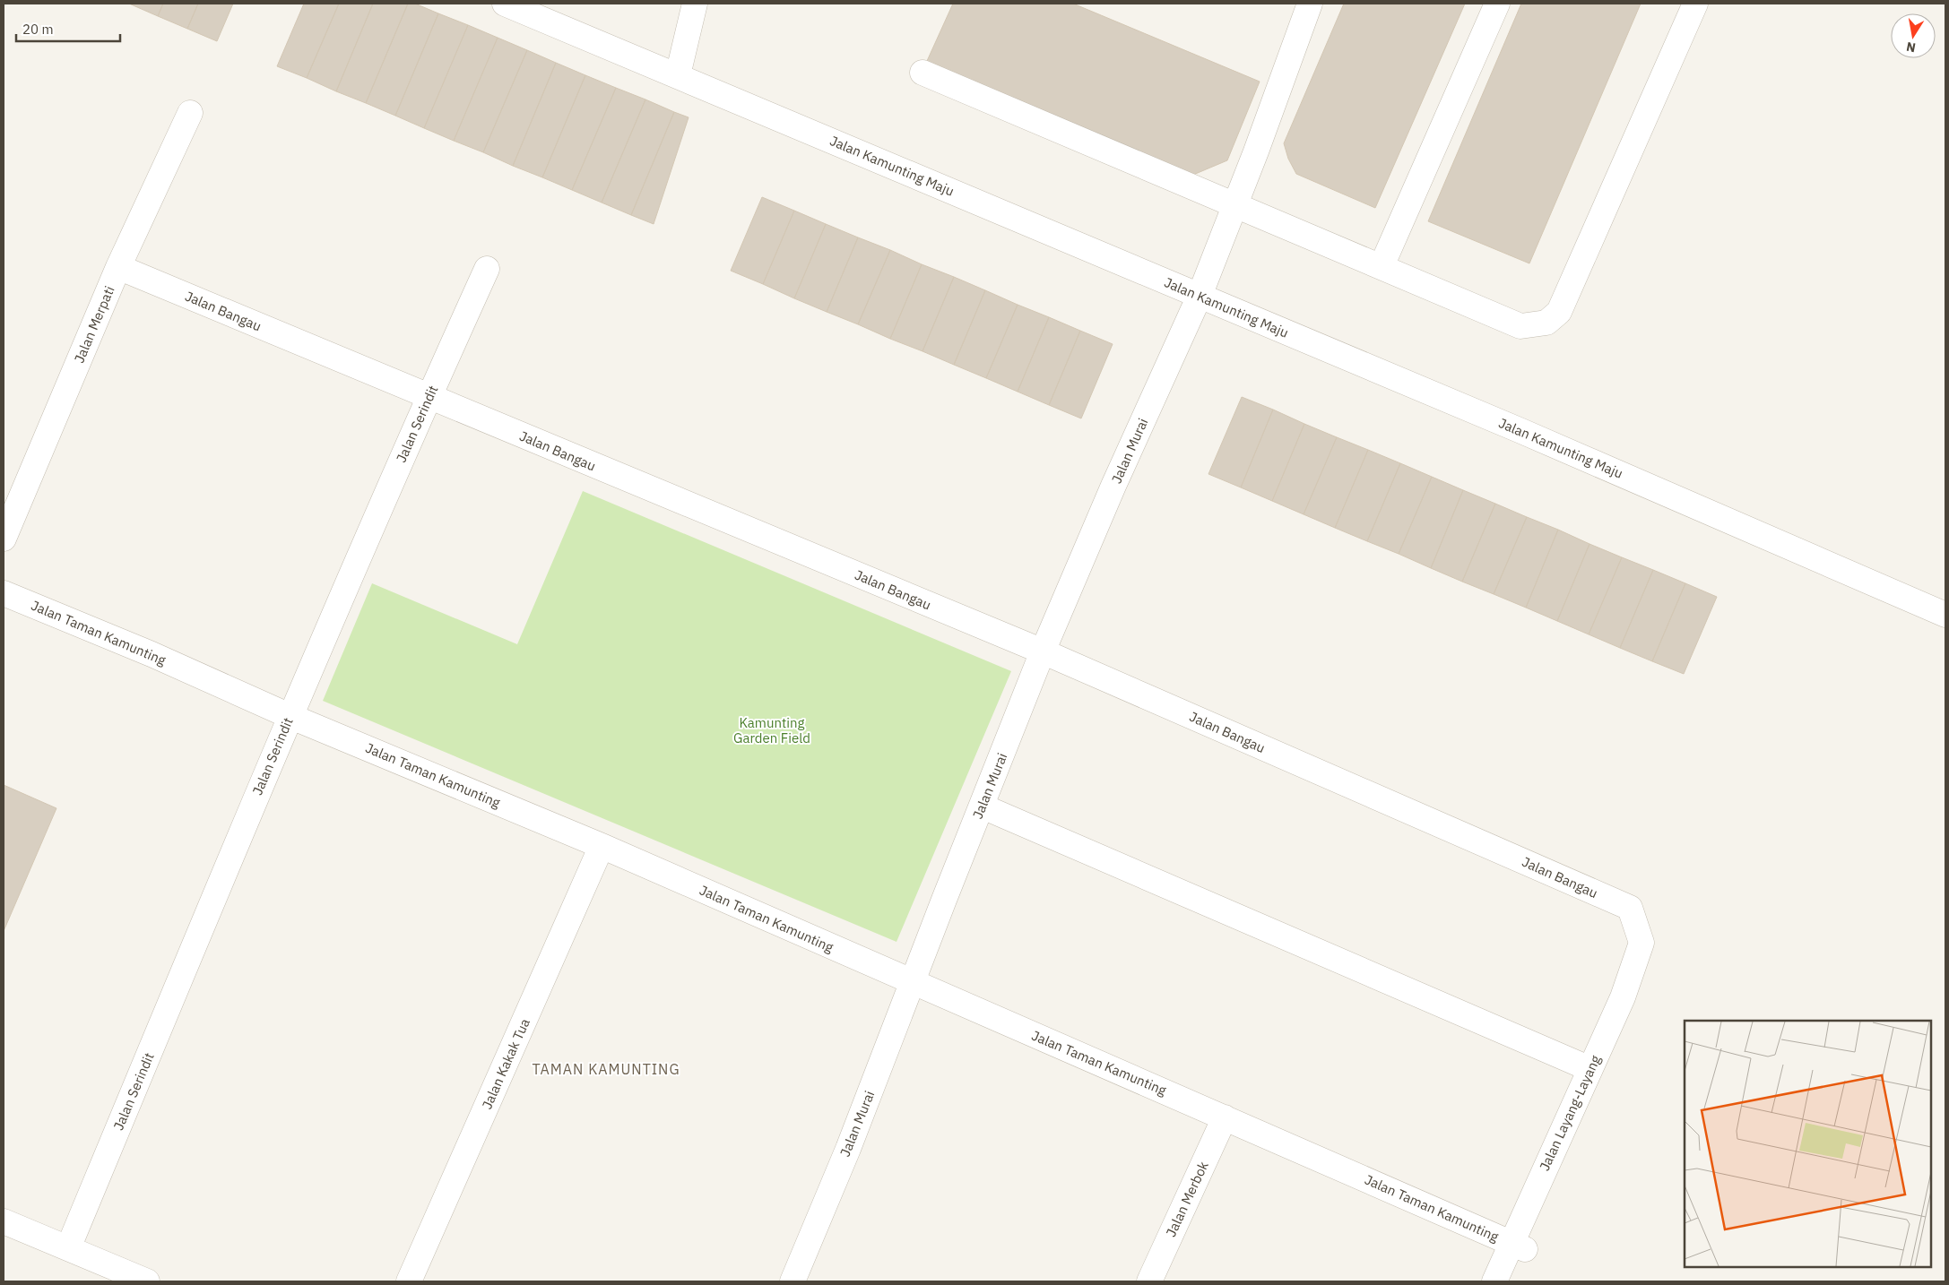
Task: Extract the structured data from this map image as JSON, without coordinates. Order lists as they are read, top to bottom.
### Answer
{
  "streets": {
    "street": [
      "Jalan Kamunting Maju",
      "Jalan Bangau",
      "Jalan Merpati",
      "Jalan Serindit",
      "Jalan Murai",
      "Jalan Taman Kamunting",
      "Jalan Kakak Tua",
      "Jalan Layang-Layang",
      "Jalan Merbok"
    ]
  },
  "crossings": [
    ["Jalan Kamunting Maju", "Jalan Murai"],
    ["Jalan Bangau", "Jalan Merpati"],
    ["Jalan Bangau", "Jalan Serindit"],
    ["Jalan Bangau", "Jalan Murai"],
    ["Jalan Bangau", "Jalan Layang-Layang"],
    ["Jalan Serindit", "Jalan Taman Kamunting"],
    ["Jalan Murai", "Jalan Taman Kamunting"],
    ["Jalan Taman Kamunting", "Jalan Kakak Tua"],
    ["Jalan Taman Kamunting", "Jalan Layang-Layang"],
    ["Jalan Taman Kamunting", "Jalan Merbok"]
  ],
  "districts": ["TAMAN KAMUNTING"],
  "parks": ["Kamunting Garden Field"],
  "scale_bar": "20 m",
  "north": "bottom"
}
